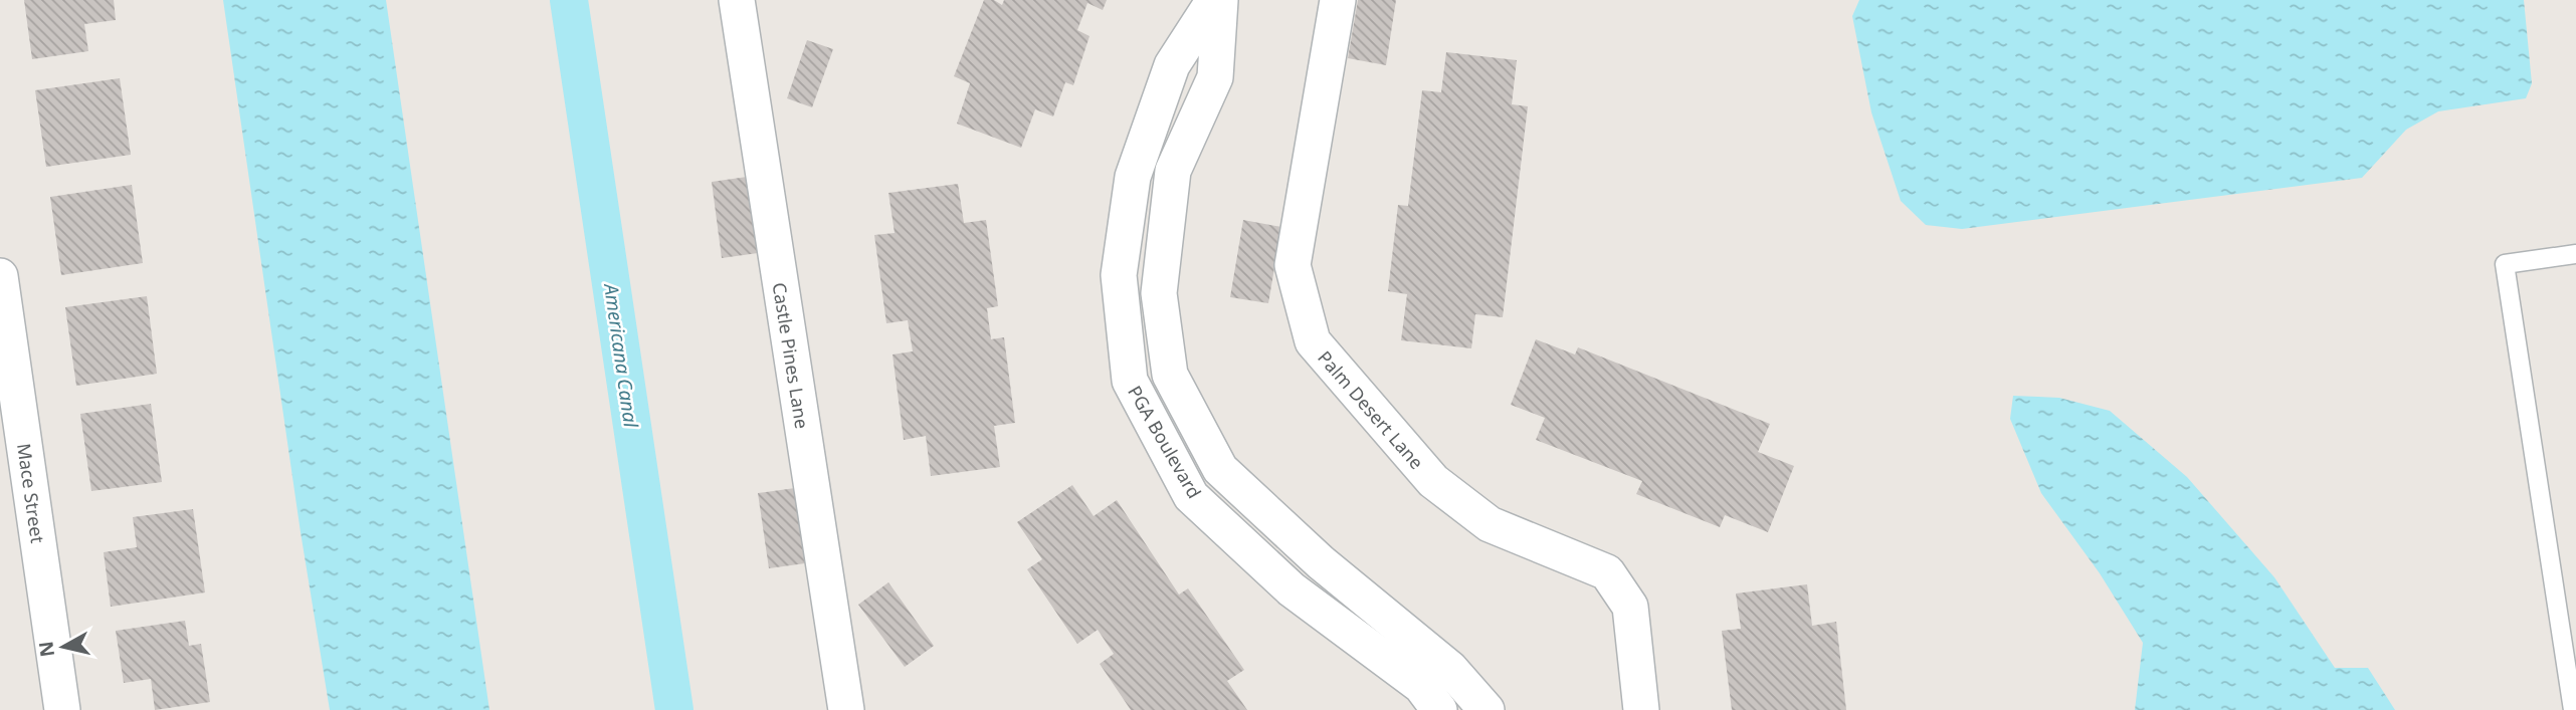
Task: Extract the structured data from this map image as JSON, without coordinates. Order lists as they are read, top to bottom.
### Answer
{
  "streets": {
    "street": [
      "Castle Pines Lane",
      "Palm Desert Lane",
      "PGA Boulevard",
      "Mace Street"
    ]
  },
  "water": ["Americana Canal"],
  "north": "left"
}
